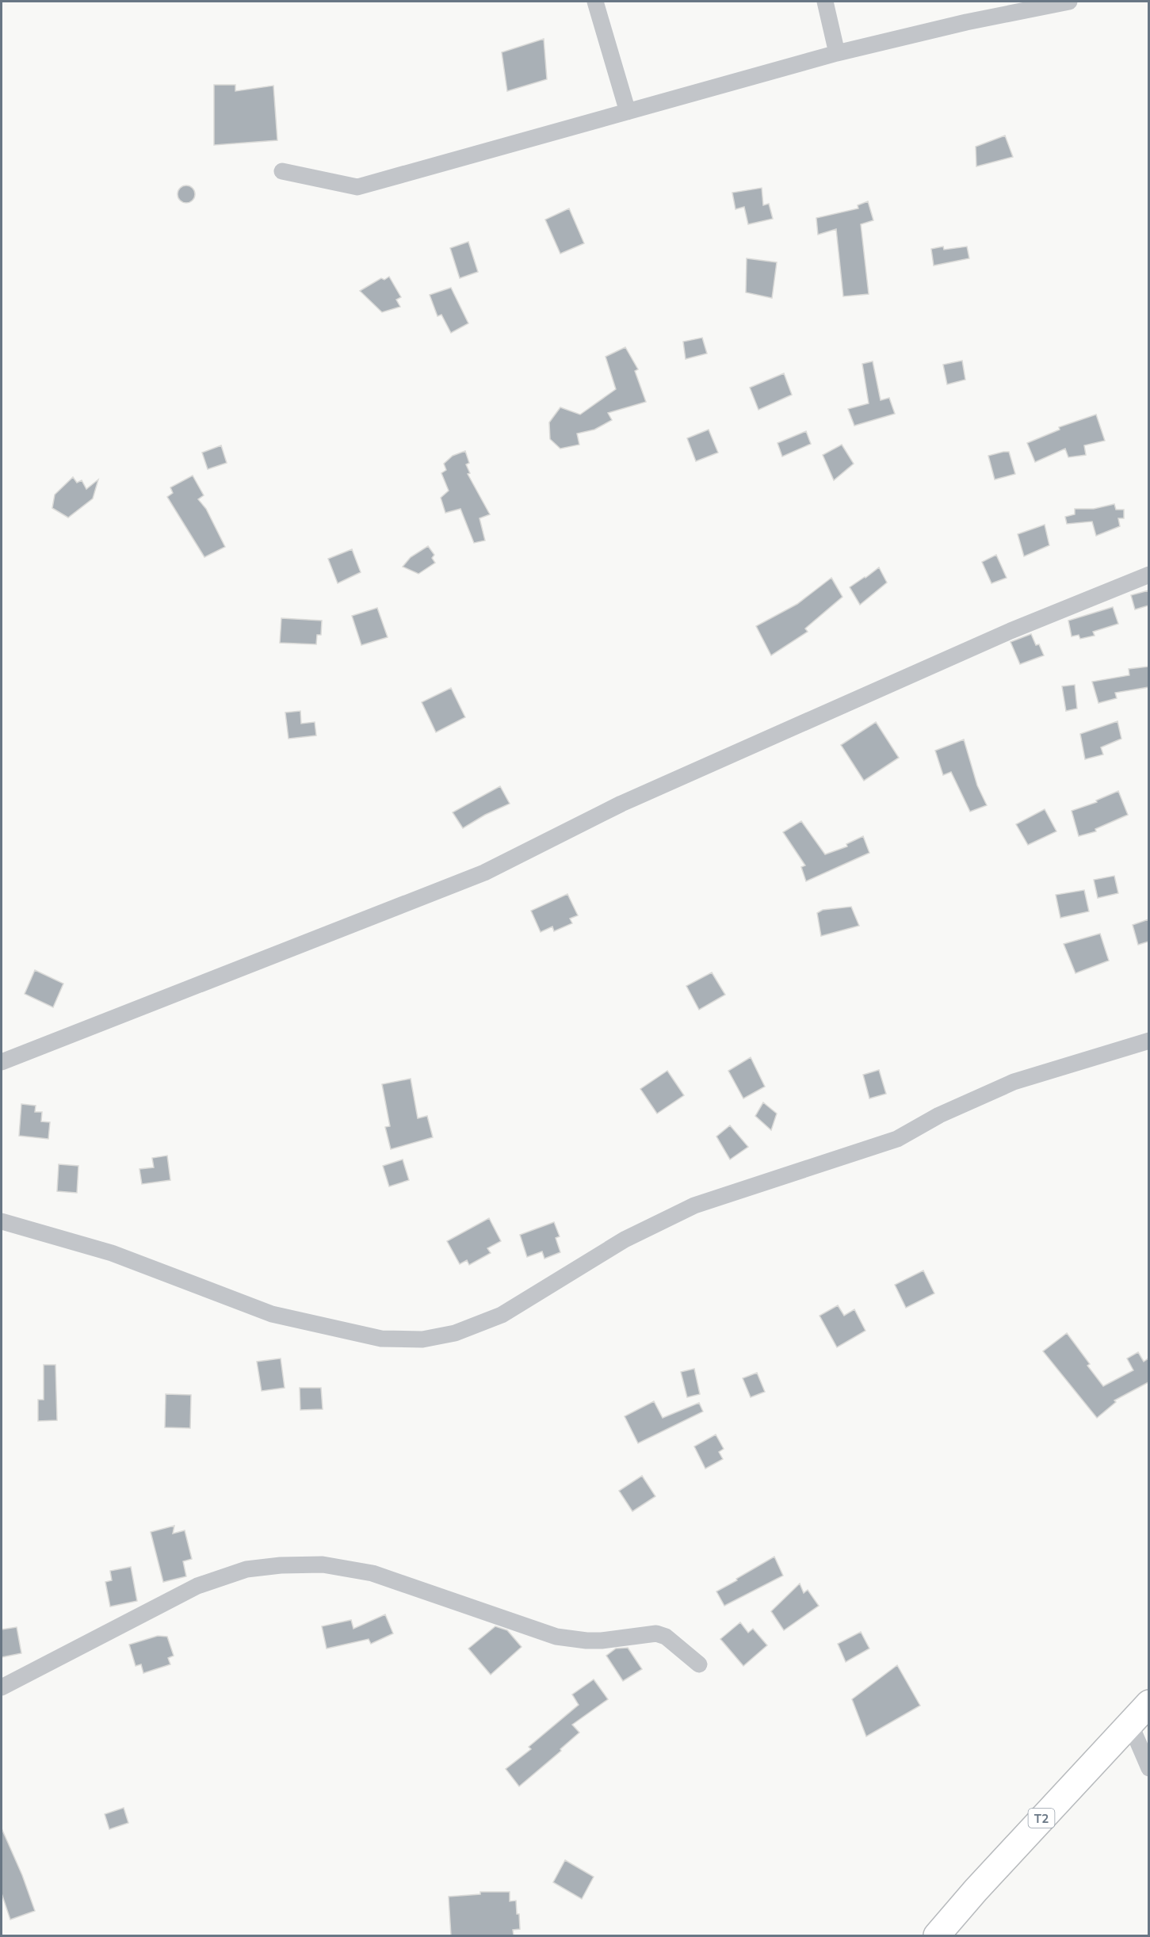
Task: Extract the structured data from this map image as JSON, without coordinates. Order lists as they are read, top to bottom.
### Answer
{
  "streets": {
    "highway": ["T2"]
  }
}
